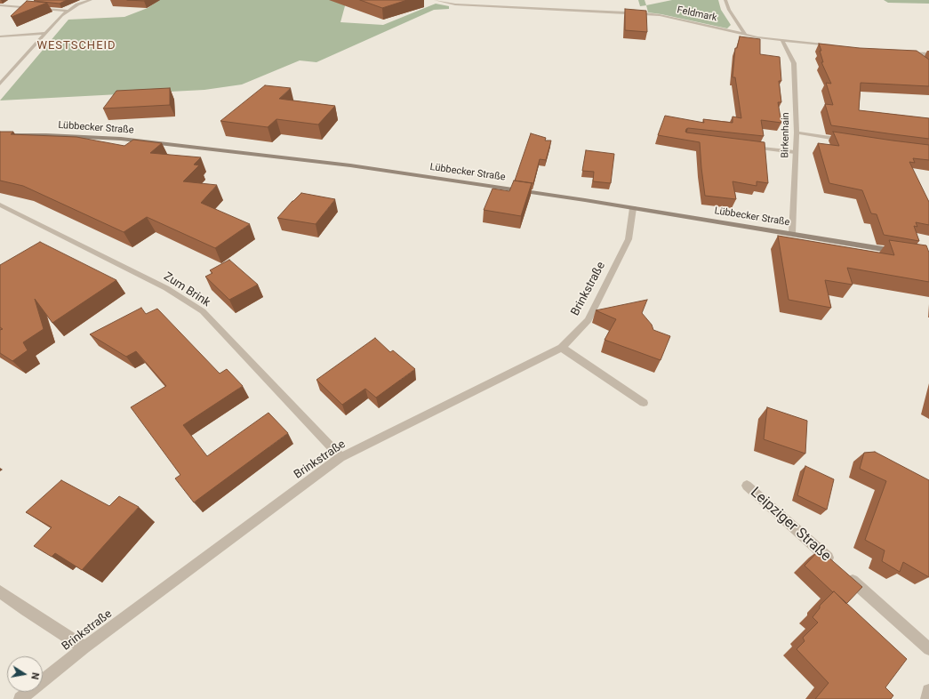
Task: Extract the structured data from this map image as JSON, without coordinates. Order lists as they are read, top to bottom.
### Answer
{
  "streets": {
    "main road": ["Lübbecker Straße"],
    "street": [
      "Feldmark",
      "Birkenhain",
      "Brinkstraße",
      "Zum Brink",
      "Leipziger Straße"
    ]
  },
  "crossings": [
    ["Feldmark", "Birkenhain"],
    ["Lübbecker Straße", "Birkenhain"],
    ["Lübbecker Straße", "Brinkstraße"],
    ["Brinkstraße", "Zum Brink"]
  ],
  "districts": ["WESTSCHEID"],
  "north": "right"
}
